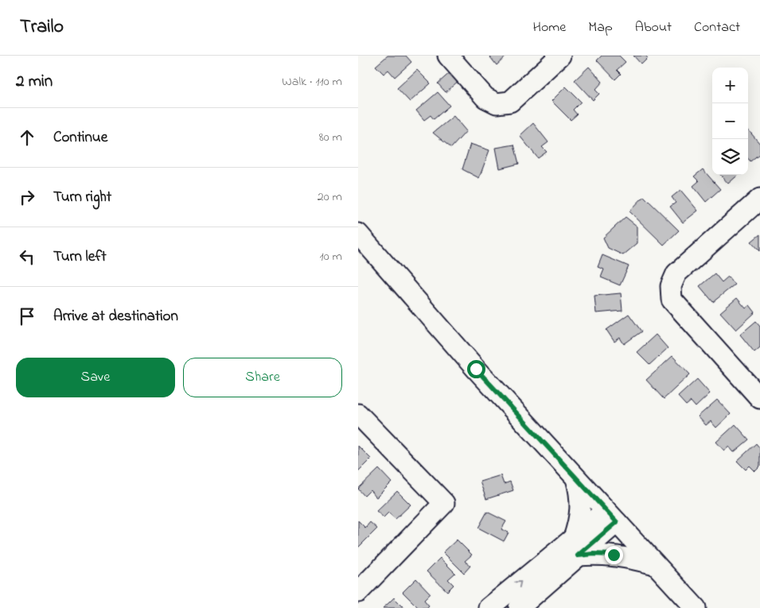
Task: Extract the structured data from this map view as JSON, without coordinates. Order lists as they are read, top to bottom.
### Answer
{
  "page": {
    "header": "Trailo",
    "nav": [
      "Home",
      "Map",
      "About",
      "Contact"
    ],
    "heading": ["2 min", "Walk · 110 m"],
    "map_buttons": ["+", "−"],
    "list": [
      ["Continue", "80 m"],
      ["Turn right", "20 m"],
      ["Turn left", "10 m"],
      "Arrive at destination"
    ],
    "buttons": ["Save", "Share"]
  }
}
